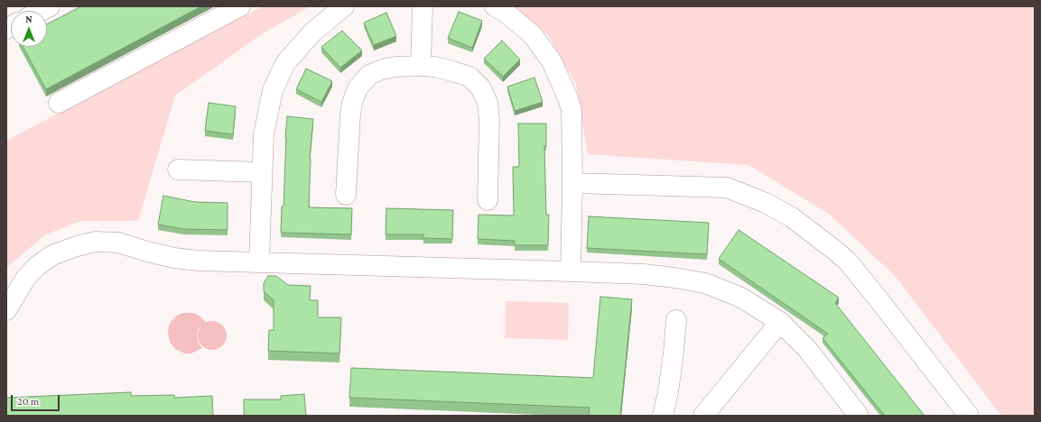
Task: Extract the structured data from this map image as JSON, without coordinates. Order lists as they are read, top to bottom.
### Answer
{
  "scale_bar": "20 m",
  "north": "top"
}
